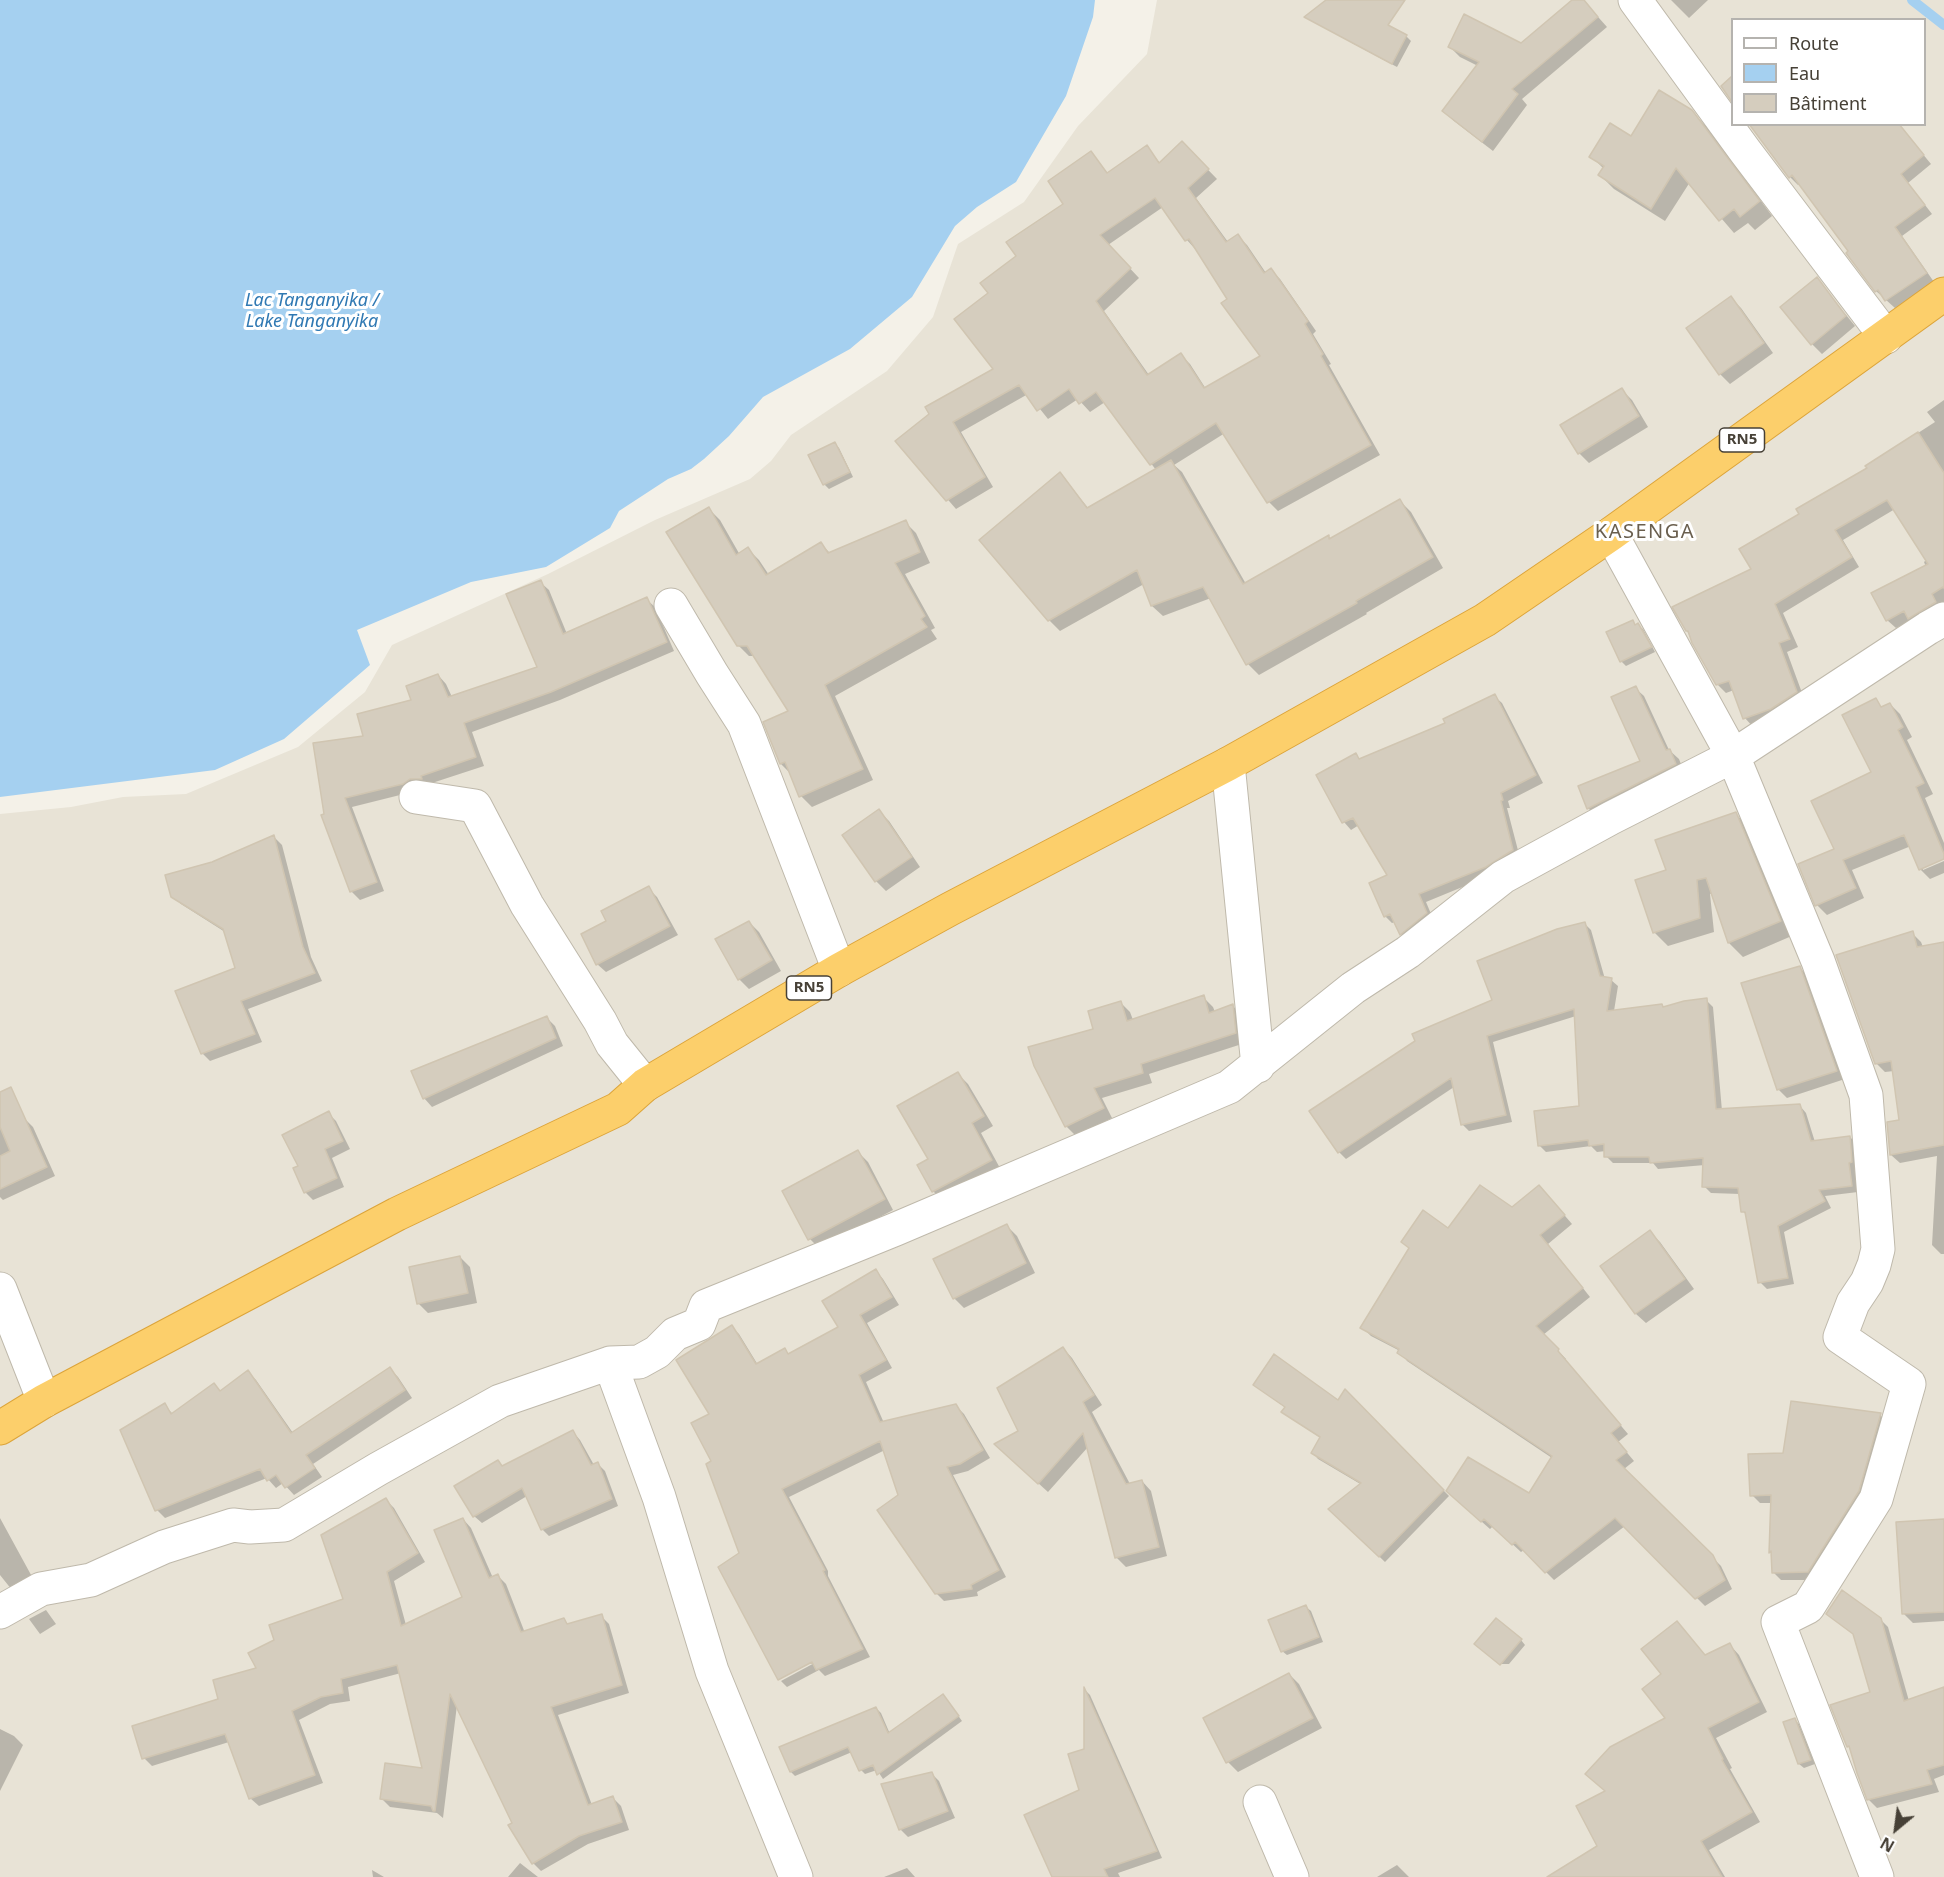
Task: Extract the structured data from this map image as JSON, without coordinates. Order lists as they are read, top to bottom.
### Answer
{
  "streets": {
    "highway": ["RN5"]
  },
  "districts": ["KASENGA"],
  "water": ["Lac Tanganyika / Lake Tanganyika"],
  "legend": ["Route", "Eau", "Bâtiment"],
  "north": "bottom left"
}
